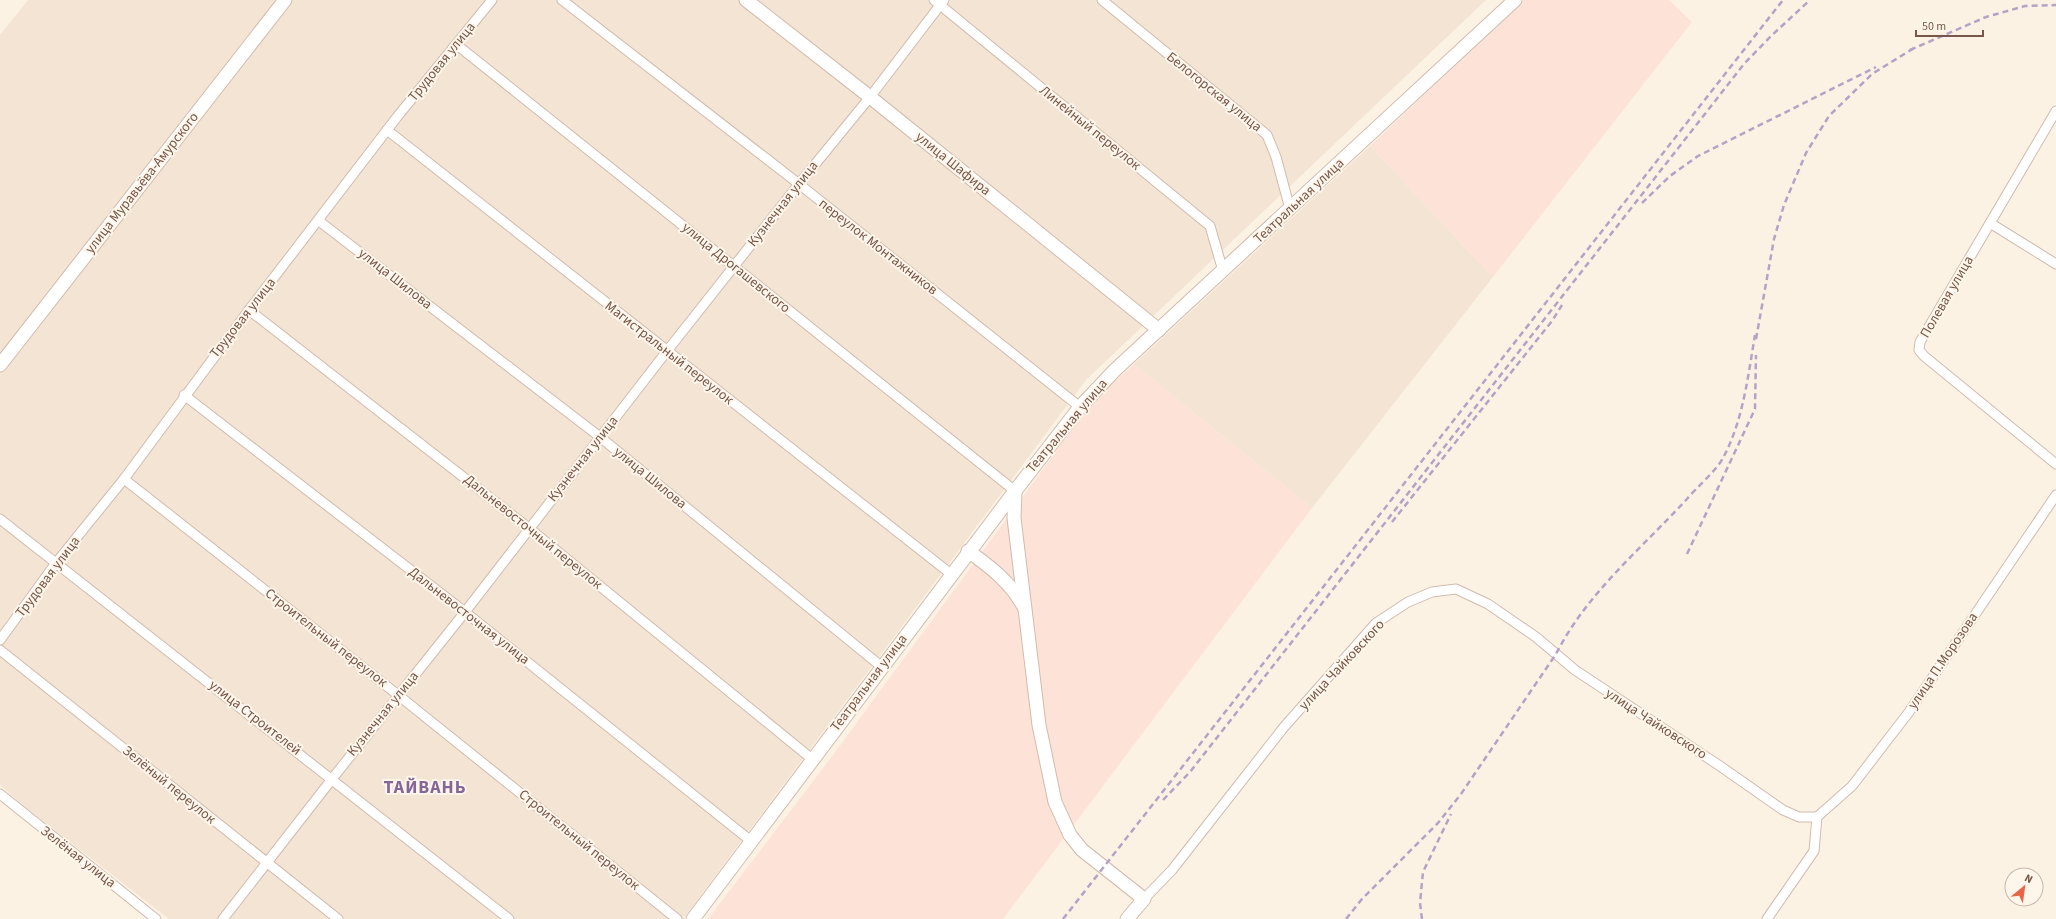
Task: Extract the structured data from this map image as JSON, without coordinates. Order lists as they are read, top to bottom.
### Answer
{
  "streets": {
    "street": [
      "Трудовая улица",
      "Белогорская улица",
      "Линейный переулок",
      "улица Шафира",
      "улица Муравьёва-Амурского",
      "Театральная улица",
      "Кузнечная улица",
      "переулок Монтажников",
      "улица Дрогашевского",
      "улица Шилова",
      "Полевая улица",
      "Магистральный переулок",
      "Дальневосточный переулок",
      "Дальневосточная улица",
      "Строительный переулок",
      "улица П.Морозова",
      "улица Чайковского",
      "улица Строителей",
      "Зелёный переулок",
      "Зелёная улица"
    ]
  },
  "crossings": [
    ["Трудовая улица", "улица Дрогашевского"],
    ["Трудовая улица", "улица Шилова"],
    ["Трудовая улица", "Магистральный переулок"],
    ["Трудовая улица", "Дальневосточный переулок"],
    ["Трудовая улица", "Дальневосточная улица"],
    ["Трудовая улица", "Строительный переулок"],
    ["Трудовая улица", "улица Строителей"],
    ["Белогорская улица", "Театральная улица"],
    ["Линейный переулок", "Театральная улица"],
    ["Линейный переулок", "Кузнечная улица"],
    ["улица Шафира", "Театральная улица"],
    ["улица Шафира", "Кузнечная улица"],
    ["Театральная улица", "переулок Монтажников"],
    ["Театральная улица", "улица Дрогашевского"],
    ["Театральная улица", "улица Шилова"],
    ["Театральная улица", "Магистральный переулок"],
    ["Театральная улица", "Дальневосточный переулок"],
    ["Театральная улица", "Дальневосточная улица"],
    ["Кузнечная улица", "переулок Монтажников"],
    ["Кузнечная улица", "улица Дрогашевского"],
    ["Кузнечная улица", "улица Шилова"],
    ["Кузнечная улица", "Магистральный переулок"],
    ["Кузнечная улица", "Дальневосточный переулок"],
    ["Кузнечная улица", "Дальневосточная улица"],
    ["Кузнечная улица", "Строительный переулок"],
    ["Кузнечная улица", "улица Строителей"],
    ["Кузнечная улица", "Зелёный переулок"],
    ["улица П.Морозова", "улица Чайковского"]
  ],
  "districts": ["ТАЙВАНЬ"],
  "scale_bar": "50 m",
  "north": "top right"
}
